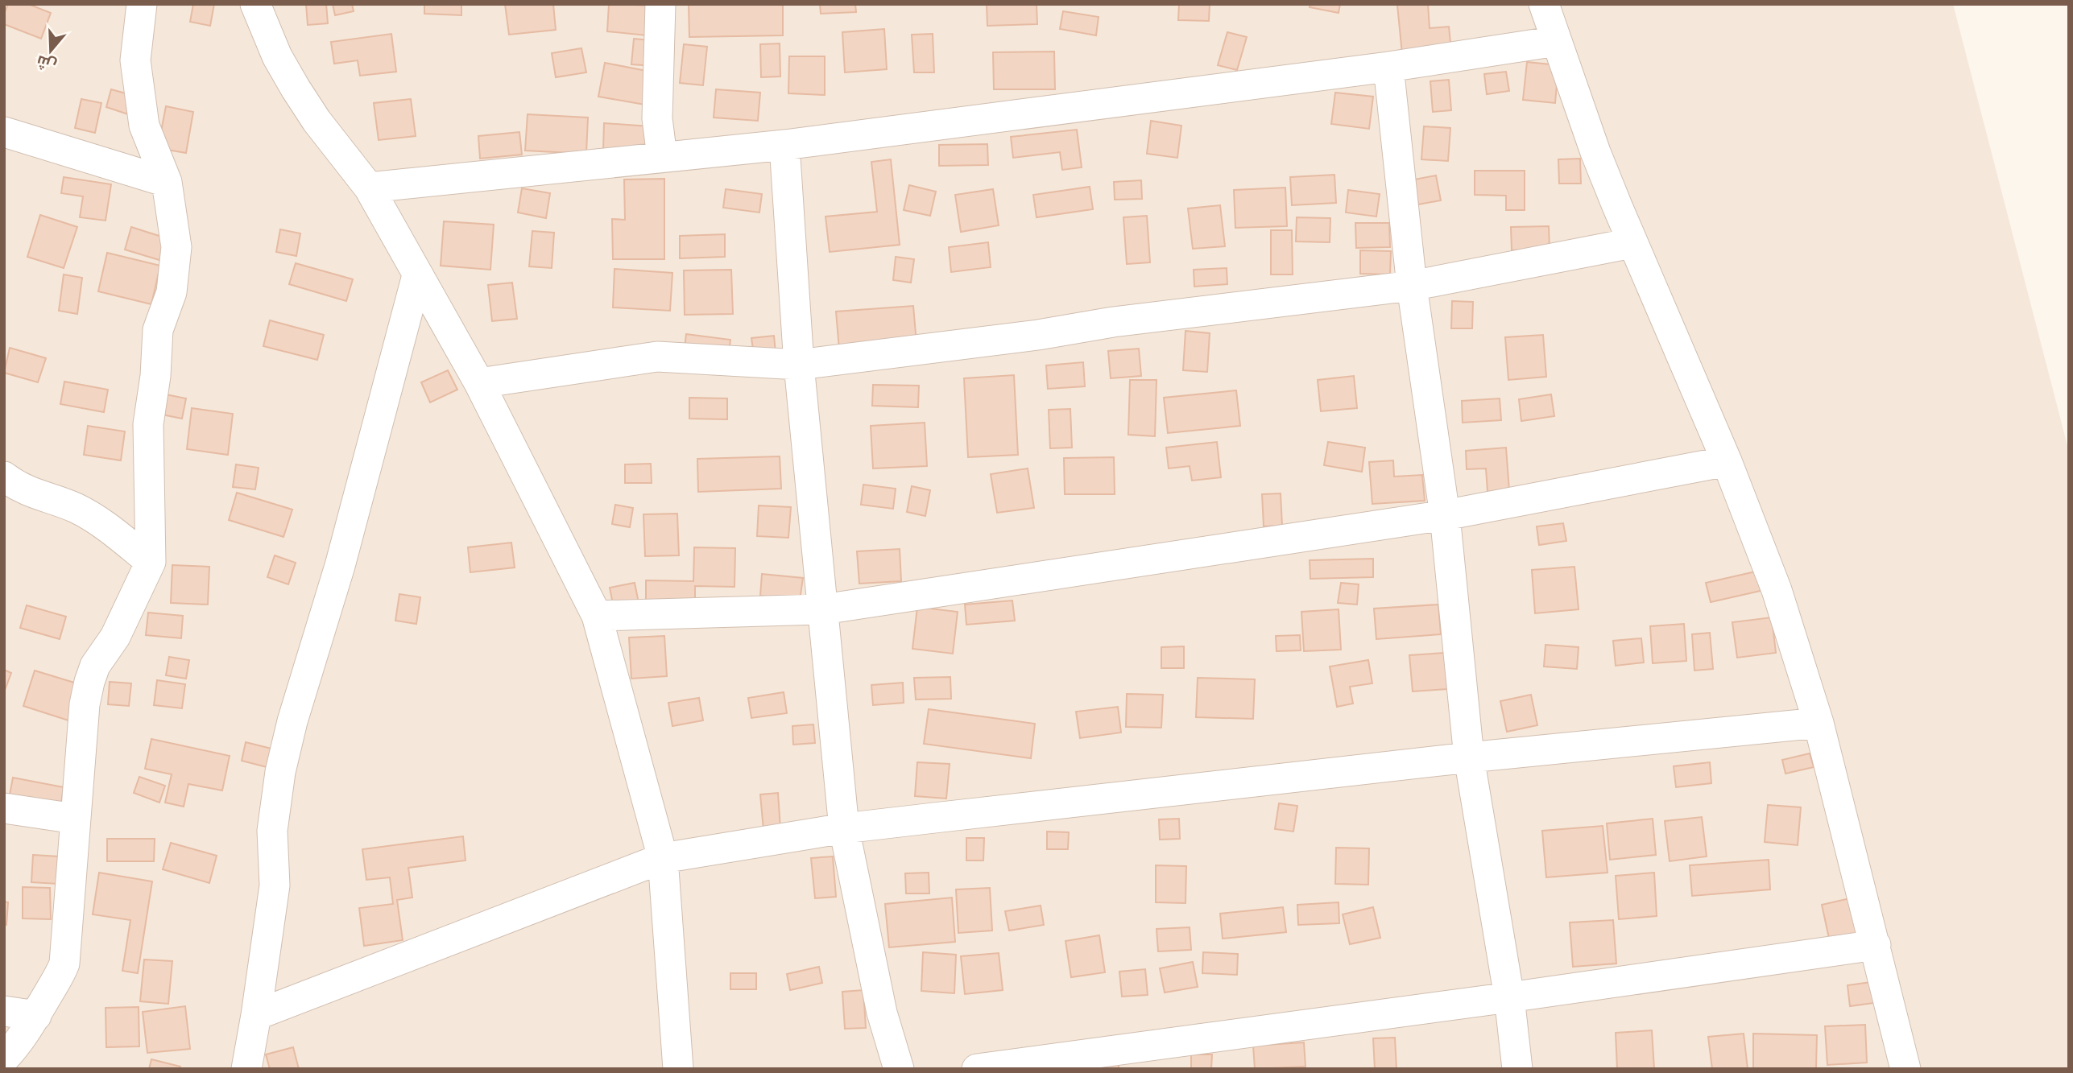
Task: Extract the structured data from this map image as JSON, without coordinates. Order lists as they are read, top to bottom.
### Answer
{
  "north": "bottom"
}
